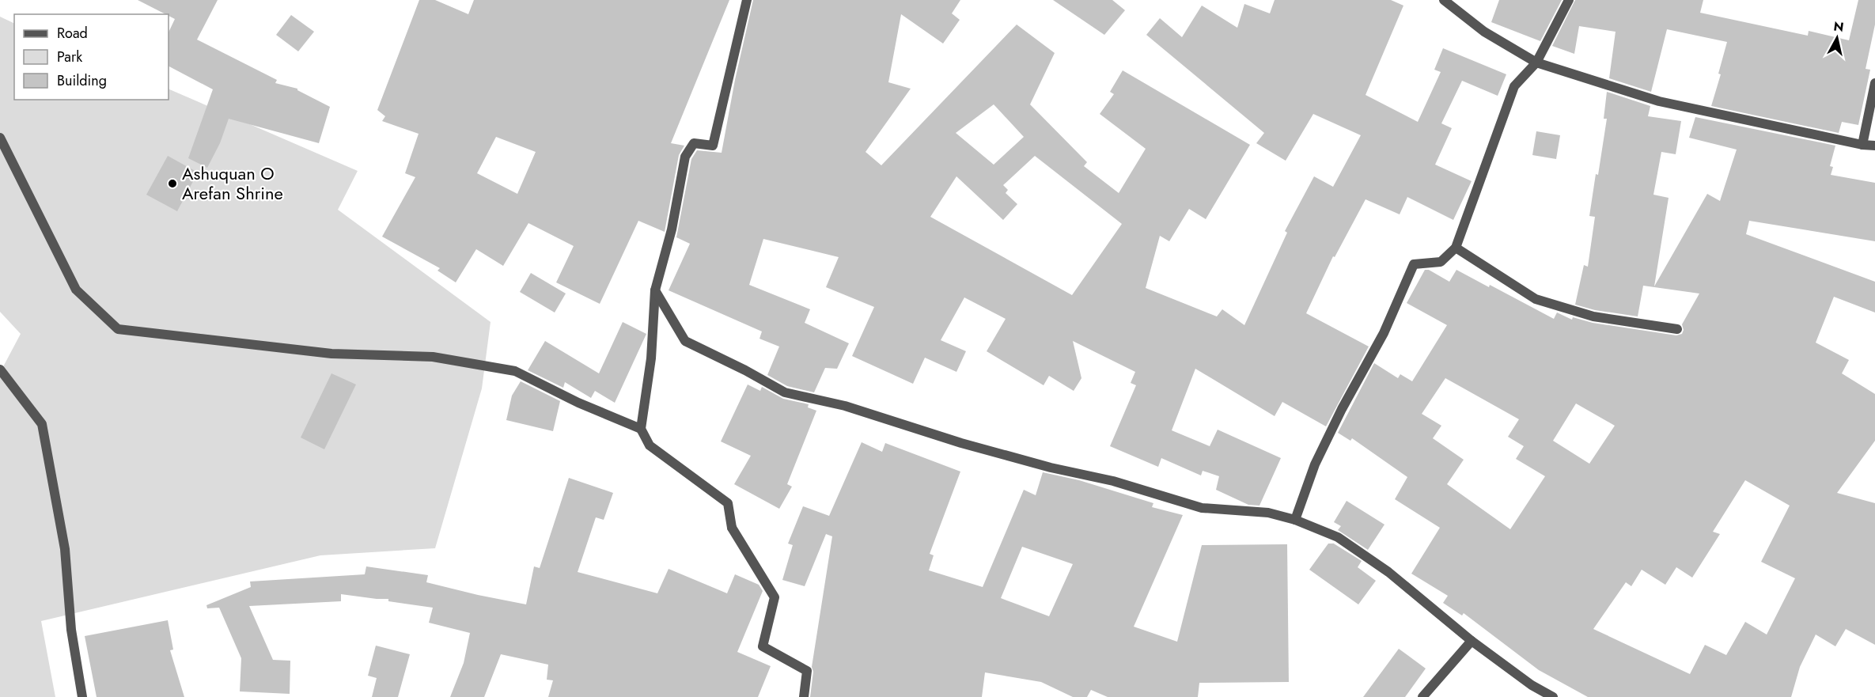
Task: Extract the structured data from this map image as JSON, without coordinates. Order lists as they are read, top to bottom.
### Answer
{
  "places": ["Ashuquan O Arefan Shrine"],
  "legend": ["Road", "Park", "Building"],
  "north": "top"
}
